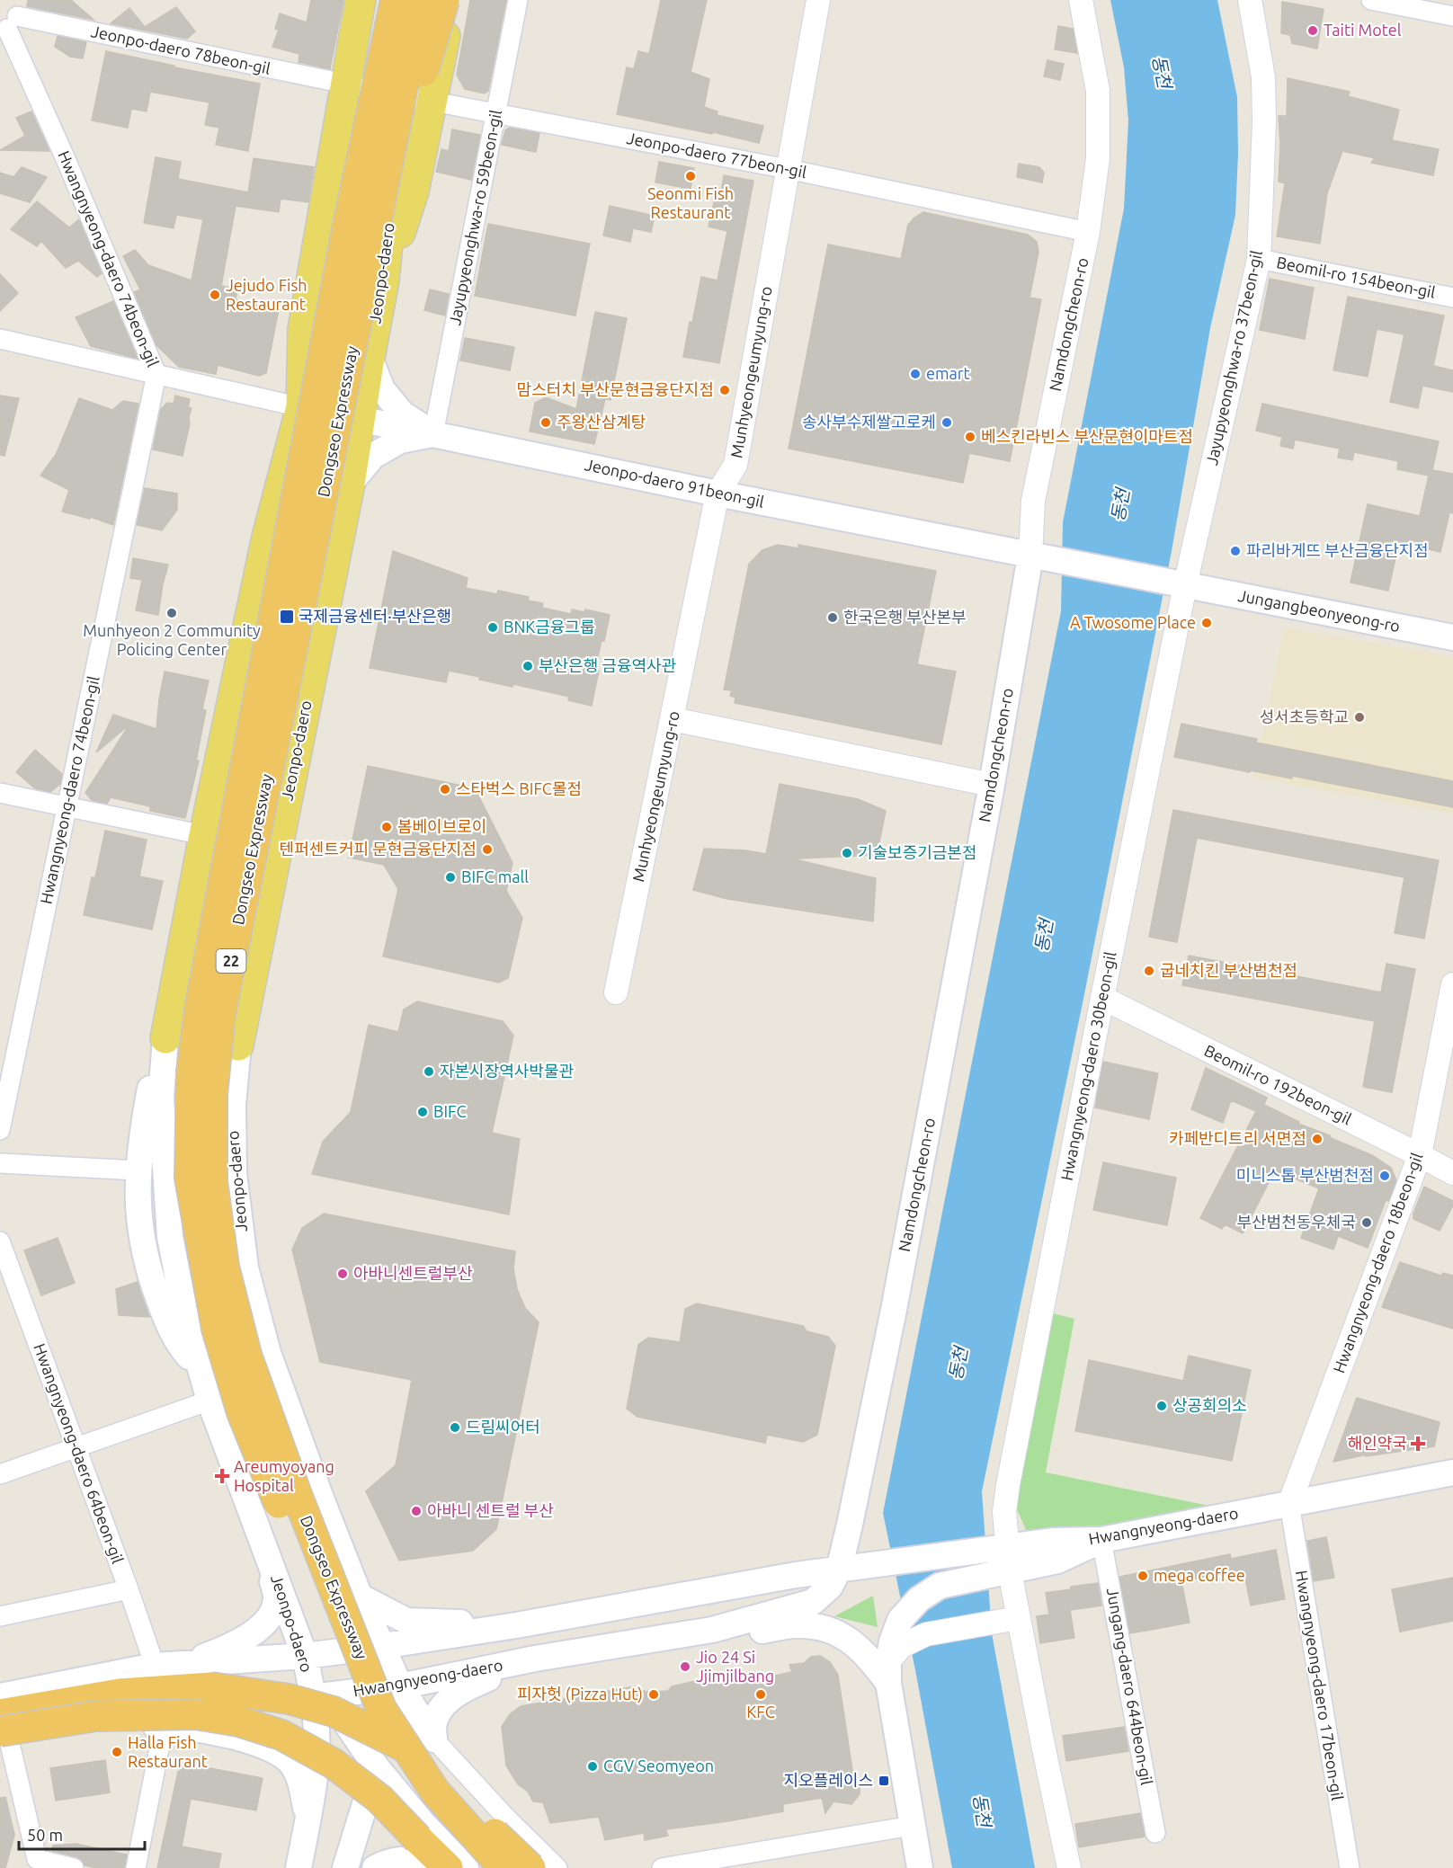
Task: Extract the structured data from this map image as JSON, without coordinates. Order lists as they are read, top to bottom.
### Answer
{
  "streets": {
    "highway": ["Dongseo Expressway", "22"],
    "main road": [
      "Jeonpo-daero",
      "Namdongcheon-ro",
      "Jeonpo-daero 91beon-gil",
      "Jungangbeonyeong-ro",
      "Hwangnyeong-daero"
    ],
    "street": [
      "Jeonpo-daero 78beon-gil",
      "Jeonpo-daero 77beon-gil",
      "Jayupyeonghwa-ro 59beon-gil",
      "Hwangnyeong-daero 74beon-gil",
      "Beomil-ro 154beon-gil",
      "Jayupyeonghwa-ro 37beon-gil",
      "Munhyeongeumyung-ro",
      "Hwangnyeong-daero 30beon-gil",
      "Beomil-ro 192beon-gil",
      "Hwangnyeong-daero 18beon-gil",
      "Hwangnyeong-daero 64beon-gil",
      "Hwangnyeong-daero 17beon-gil",
      "Jungang-daero 644beon-gil"
    ]
  },
  "crossings": [
    ["Jeonpo-daero 78beon-gil", "Jeonpo-daero 77beon-gil"],
    ["Jeonpo-daero 78beon-gil", "Hwangnyeong-daero 74beon-gil"],
    ["Jeonpo-daero 77beon-gil", "Jayupyeonghwa-ro 59beon-gil"],
    ["Jeonpo-daero 77beon-gil", "Jeonpo-daero"],
    ["Jeonpo-daero 77beon-gil", "Namdongcheon-ro"],
    ["Jeonpo-daero 77beon-gil", "Munhyeongeumyung-ro"],
    ["Jayupyeonghwa-ro 59beon-gil", "Jeonpo-daero 91beon-gil"],
    ["Jeonpo-daero", "Jeonpo-daero 91beon-gil"],
    ["Jeonpo-daero", "Hwangnyeong-daero"],
    ["Beomil-ro 154beon-gil", "Jayupyeonghwa-ro 37beon-gil"],
    ["Namdongcheon-ro", "Jeonpo-daero 91beon-gil"],
    ["Namdongcheon-ro", "Hwangnyeong-daero"],
    ["Jayupyeonghwa-ro 37beon-gil", "Jeonpo-daero 91beon-gil"],
    ["Jayupyeonghwa-ro 37beon-gil", "Jungangbeonyeong-ro"],
    ["Jayupyeonghwa-ro 37beon-gil", "Hwangnyeong-daero 30beon-gil"],
    ["Munhyeongeumyung-ro", "Jeonpo-daero 91beon-gil"],
    ["Jeonpo-daero 91beon-gil", "Jungangbeonyeong-ro"],
    ["Jeonpo-daero 91beon-gil", "Hwangnyeong-daero 30beon-gil"],
    ["Jungangbeonyeong-ro", "Hwangnyeong-daero 30beon-gil"],
    ["Hwangnyeong-daero 30beon-gil", "Beomil-ro 192beon-gil"],
    ["Hwangnyeong-daero 30beon-gil", "Hwangnyeong-daero"],
    ["Beomil-ro 192beon-gil", "Hwangnyeong-daero 18beon-gil"],
    ["Hwangnyeong-daero 18beon-gil", "Hwangnyeong-daero"],
    ["Hwangnyeong-daero 18beon-gil", "Hwangnyeong-daero 17beon-gil"],
    ["Hwangnyeong-daero 64beon-gil", "Hwangnyeong-daero"],
    ["Hwangnyeong-daero", "Hwangnyeong-daero 17beon-gil"],
    ["Hwangnyeong-daero", "Jungang-daero 644beon-gil"]
  ],
  "water": ["동천"],
  "places": {
    "other": [
      "Taiti Motel",
      "Seonmi Fish Restaurant",
      "Jejudo Fish Restaurant",
      "emart",
      "맘스터치 부산문현금융단지점",
      "주왕산삼계탕",
      "송사부수제쌀고로케",
      "베스킨라빈스 부산문현이마트점",
      "파리바게뜨 부산금융단지점",
      "Munhyeon 2 Community Policing Center",
      "한국은행 부산본부",
      "A Twosome Place",
      "BNK금융그룹",
      "부산은행 금융역사관",
      "성서초등학교",
      "스타벅스 BIFC몰점",
      "봄베이브로이",
      "텐퍼센트커피 문현금융단지점",
      "기술보증기금본점",
      "BIFC mall",
      "굽네치킨 부산범천점",
      "자본시장역사박물관",
      "BIFC",
      "카페반디트리 서면점",
      "미니스톱 부산범천점",
      "부산범천동우체국",
      "아바니센트럴부산",
      "상공회의소",
      "드림씨어터",
      "아바니 센트럴 부산",
      "mega coffee",
      "Jio 24 Si Jjimjilbang",
      "피자헛 (Pizza Hut)",
      "KFC",
      "Halla Fish Restaurant",
      "CGV Seomyeon"
    ],
    "transit": ["국제금융센터·부산은행", "지오플레이스"],
    "health": ["해인약국", "Areumyoyang Hospital"]
  },
  "scale_bar": "50 m"
}
